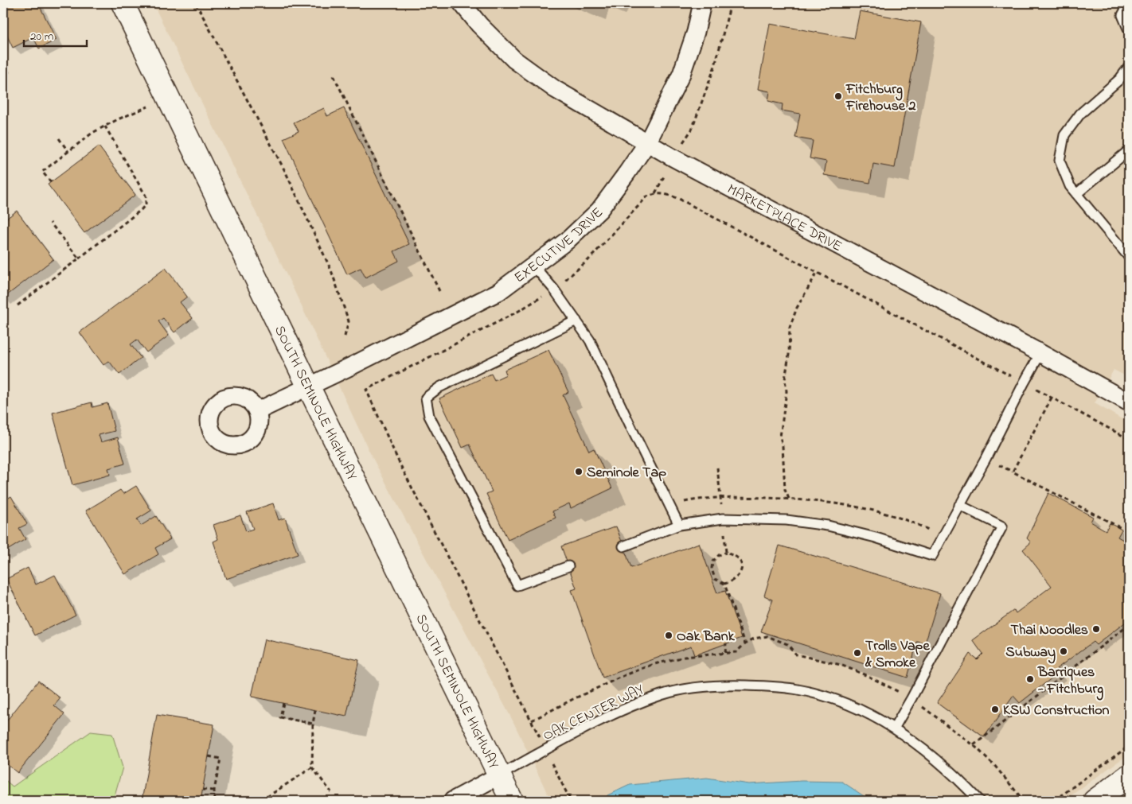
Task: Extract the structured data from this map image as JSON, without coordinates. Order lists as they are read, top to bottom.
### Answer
{
  "streets": {
    "street": ["MARKETPLACE DRIVE", "EXECUTIVE DRIVE", "SOUTH SEMINOLE HIGHWAY"],
    "lane": ["OAK CENTER WAY"]
  },
  "crossings": [
    ["MARKETPLACE DRIVE", "EXECUTIVE DRIVE"],
    ["EXECUTIVE DRIVE", "SOUTH SEMINOLE HIGHWAY"],
    ["SOUTH SEMINOLE HIGHWAY", "OAK CENTER WAY"]
  ],
  "places": [
    "Fitchburg Firehouse 2",
    "Seminole Tap",
    "Thai Noodles",
    "Oak Bank",
    "Subway",
    "Trolls Vape & Smoke",
    "Barriques - Fitchburg",
    "KSW Construction"
  ],
  "scale_bar": "20 m"
}
